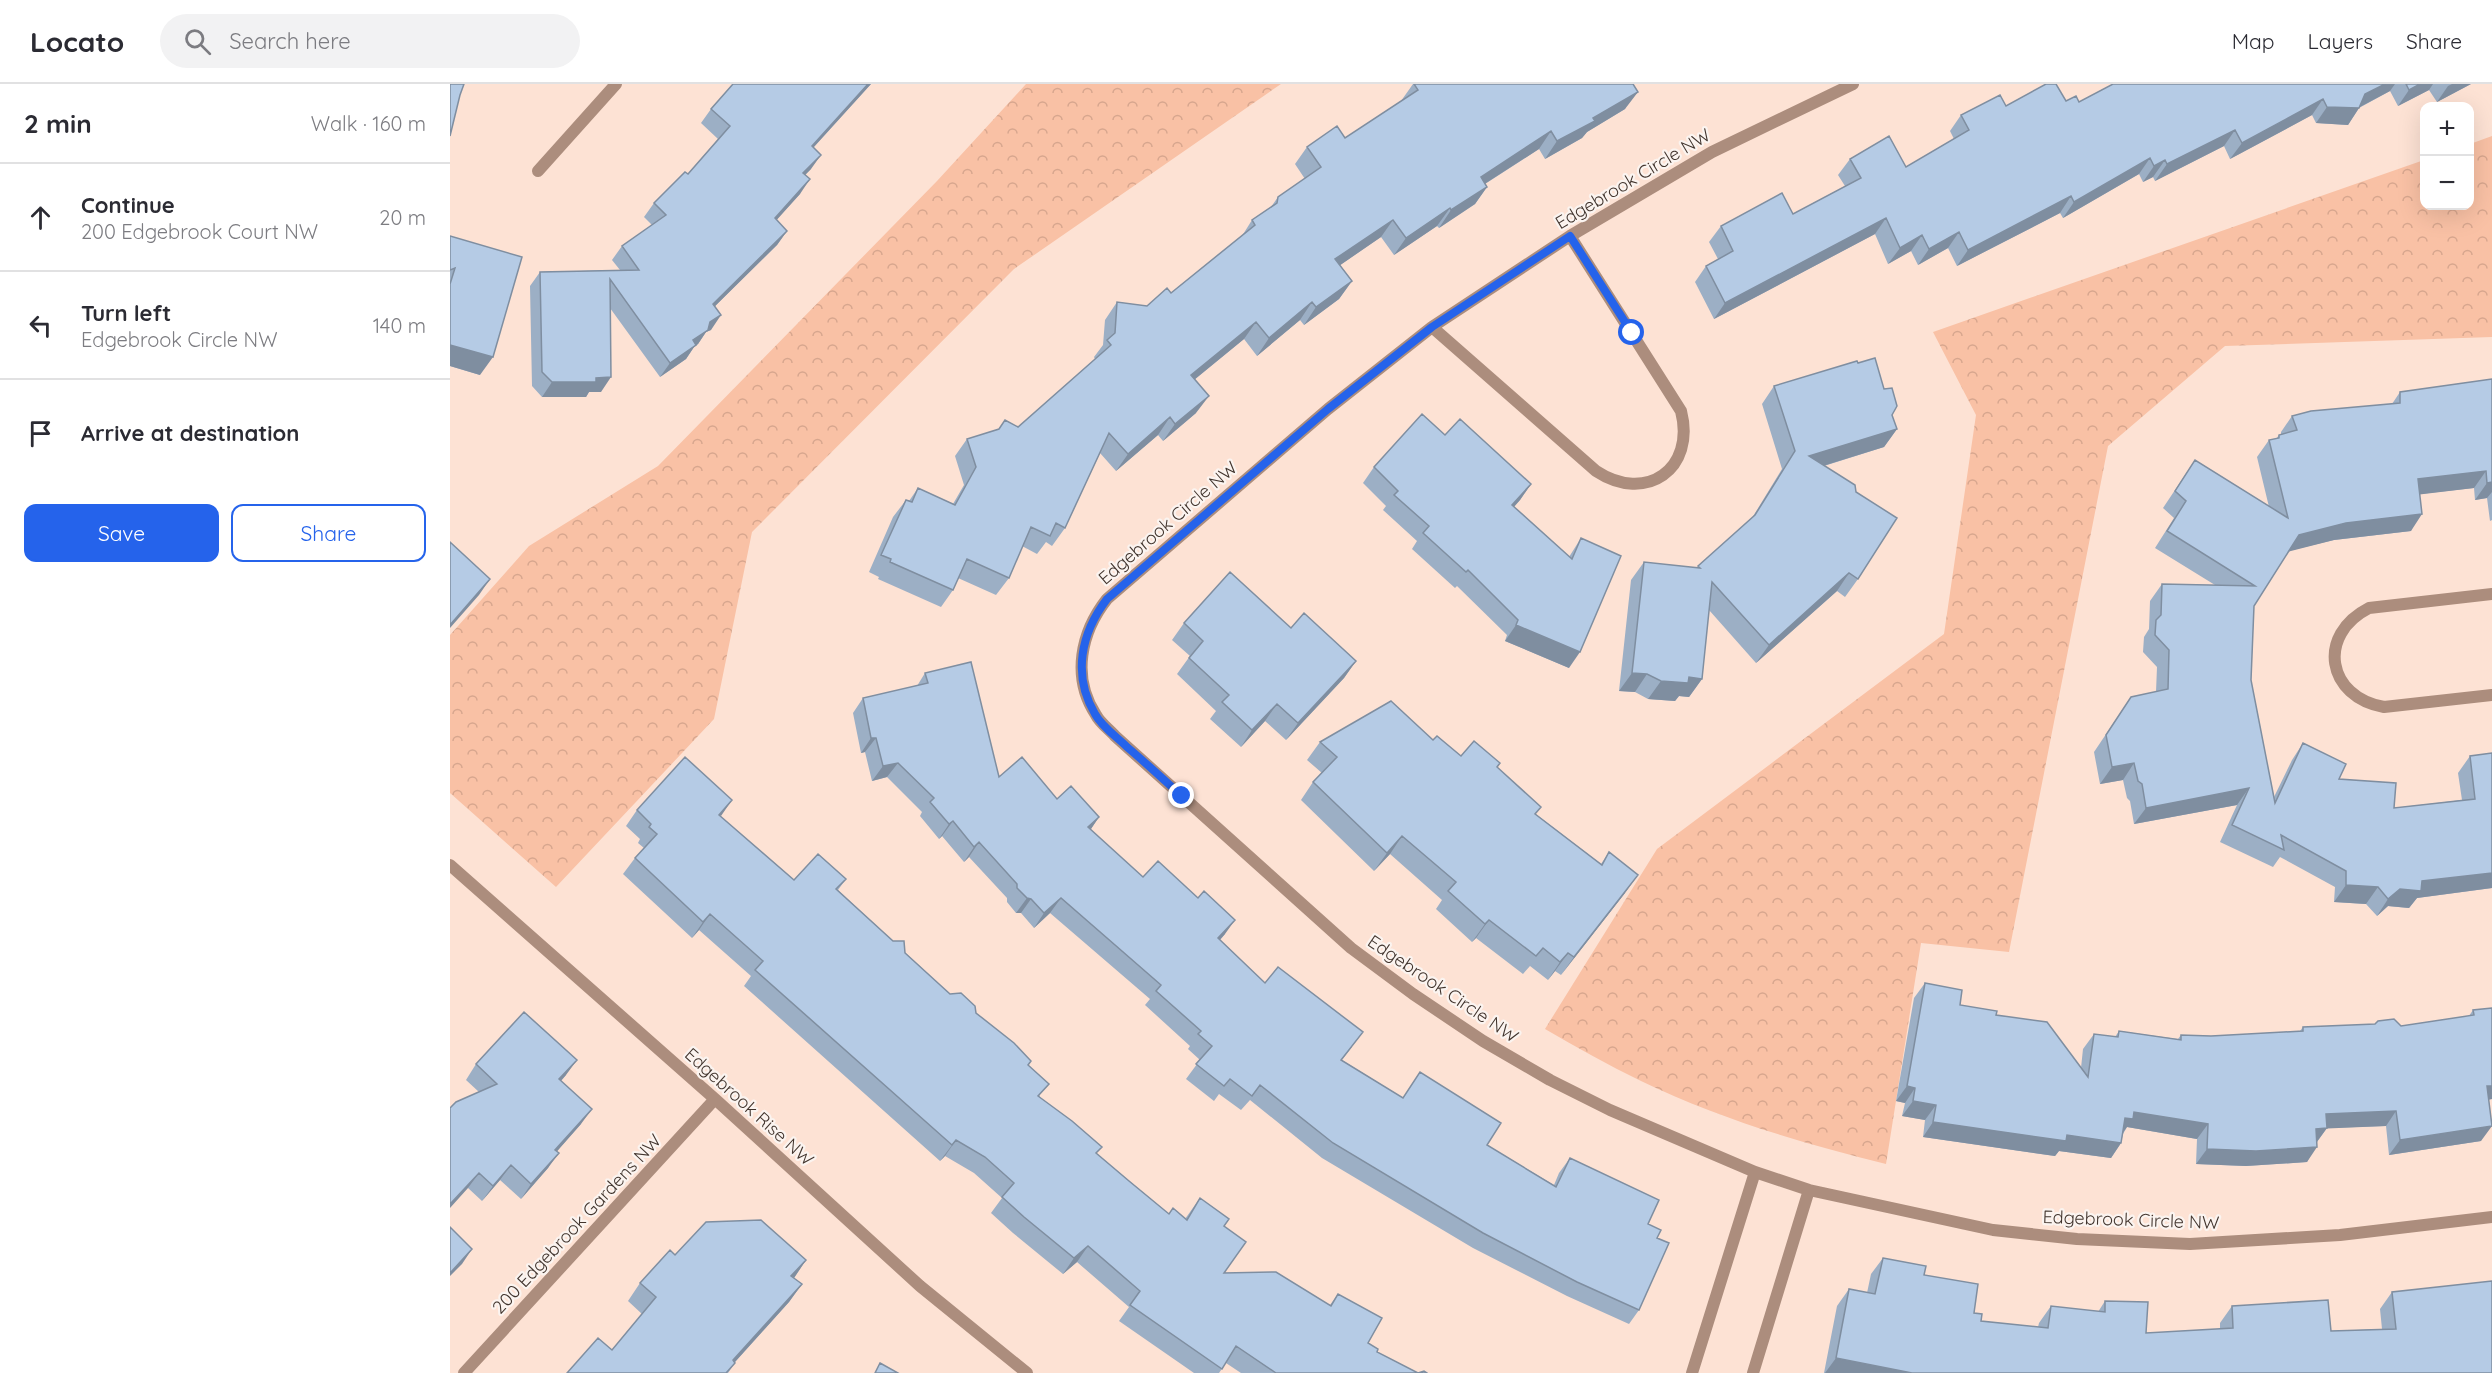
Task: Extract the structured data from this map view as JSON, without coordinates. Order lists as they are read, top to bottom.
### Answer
{
  "streets": {
    "street": ["Edgebrook Circle NW", "Edgebrook Rise NW", "200 Edgebrook Gardens NW"]
  },
  "crossings": [
    ["Edgebrook Rise NW", "200 Edgebrook Gardens NW"]
  ],
  "page": {
    "header": "Locato",
    "search": "Search here",
    "nav": ["Map", "Layers", "Share"],
    "heading": ["2 min", "Walk · 160 m"],
    "map_buttons": ["+", "−"],
    "list": [
      ["Continue", "200 Edgebrook Court NW", "20 m"],
      ["Turn left", "Edgebrook Circle NW", "140 m"],
      "Arrive at destination"
    ],
    "buttons": ["Save", "Share"]
  }
}
